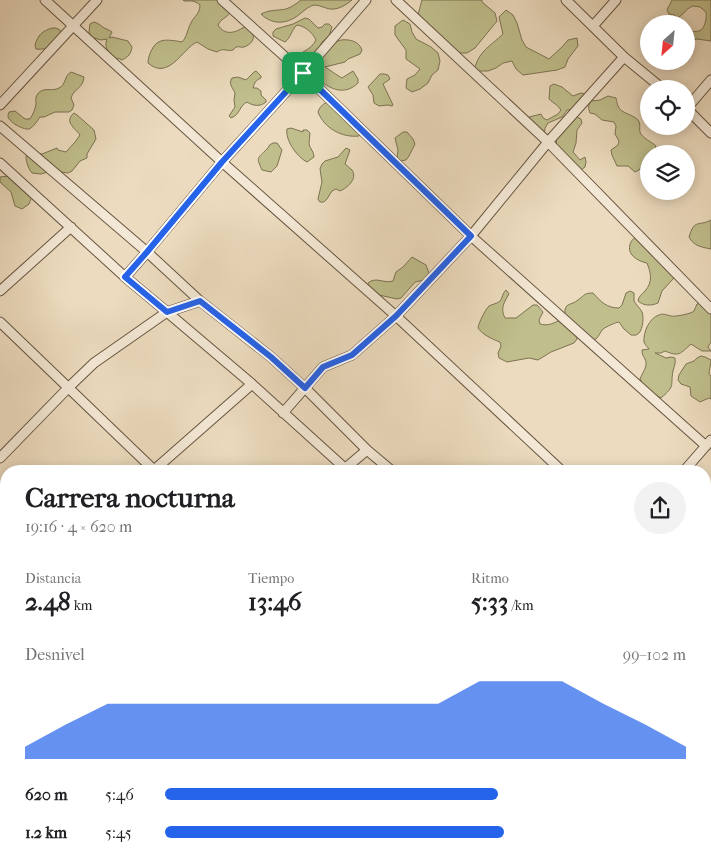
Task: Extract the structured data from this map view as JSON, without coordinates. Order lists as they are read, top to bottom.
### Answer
{
  "north": "bottom left",
  "page": {
    "heading": ["Carrera nocturna", "19:16 · 4 × 620 m"],
    "stats": [
      ["Distancia", "2.48 km"],
      ["Tiempo", "13:46"],
      ["Ritmo", "5:33 /km"]
    ],
    "chart": ["Desnivel", "99–102 m"],
    "list": [
      {
        "name": "620 m",
        "note": "5:46"
      },
      {
        "name": "1.2 km",
        "note": "5:45"
      }
    ]
  }
}
